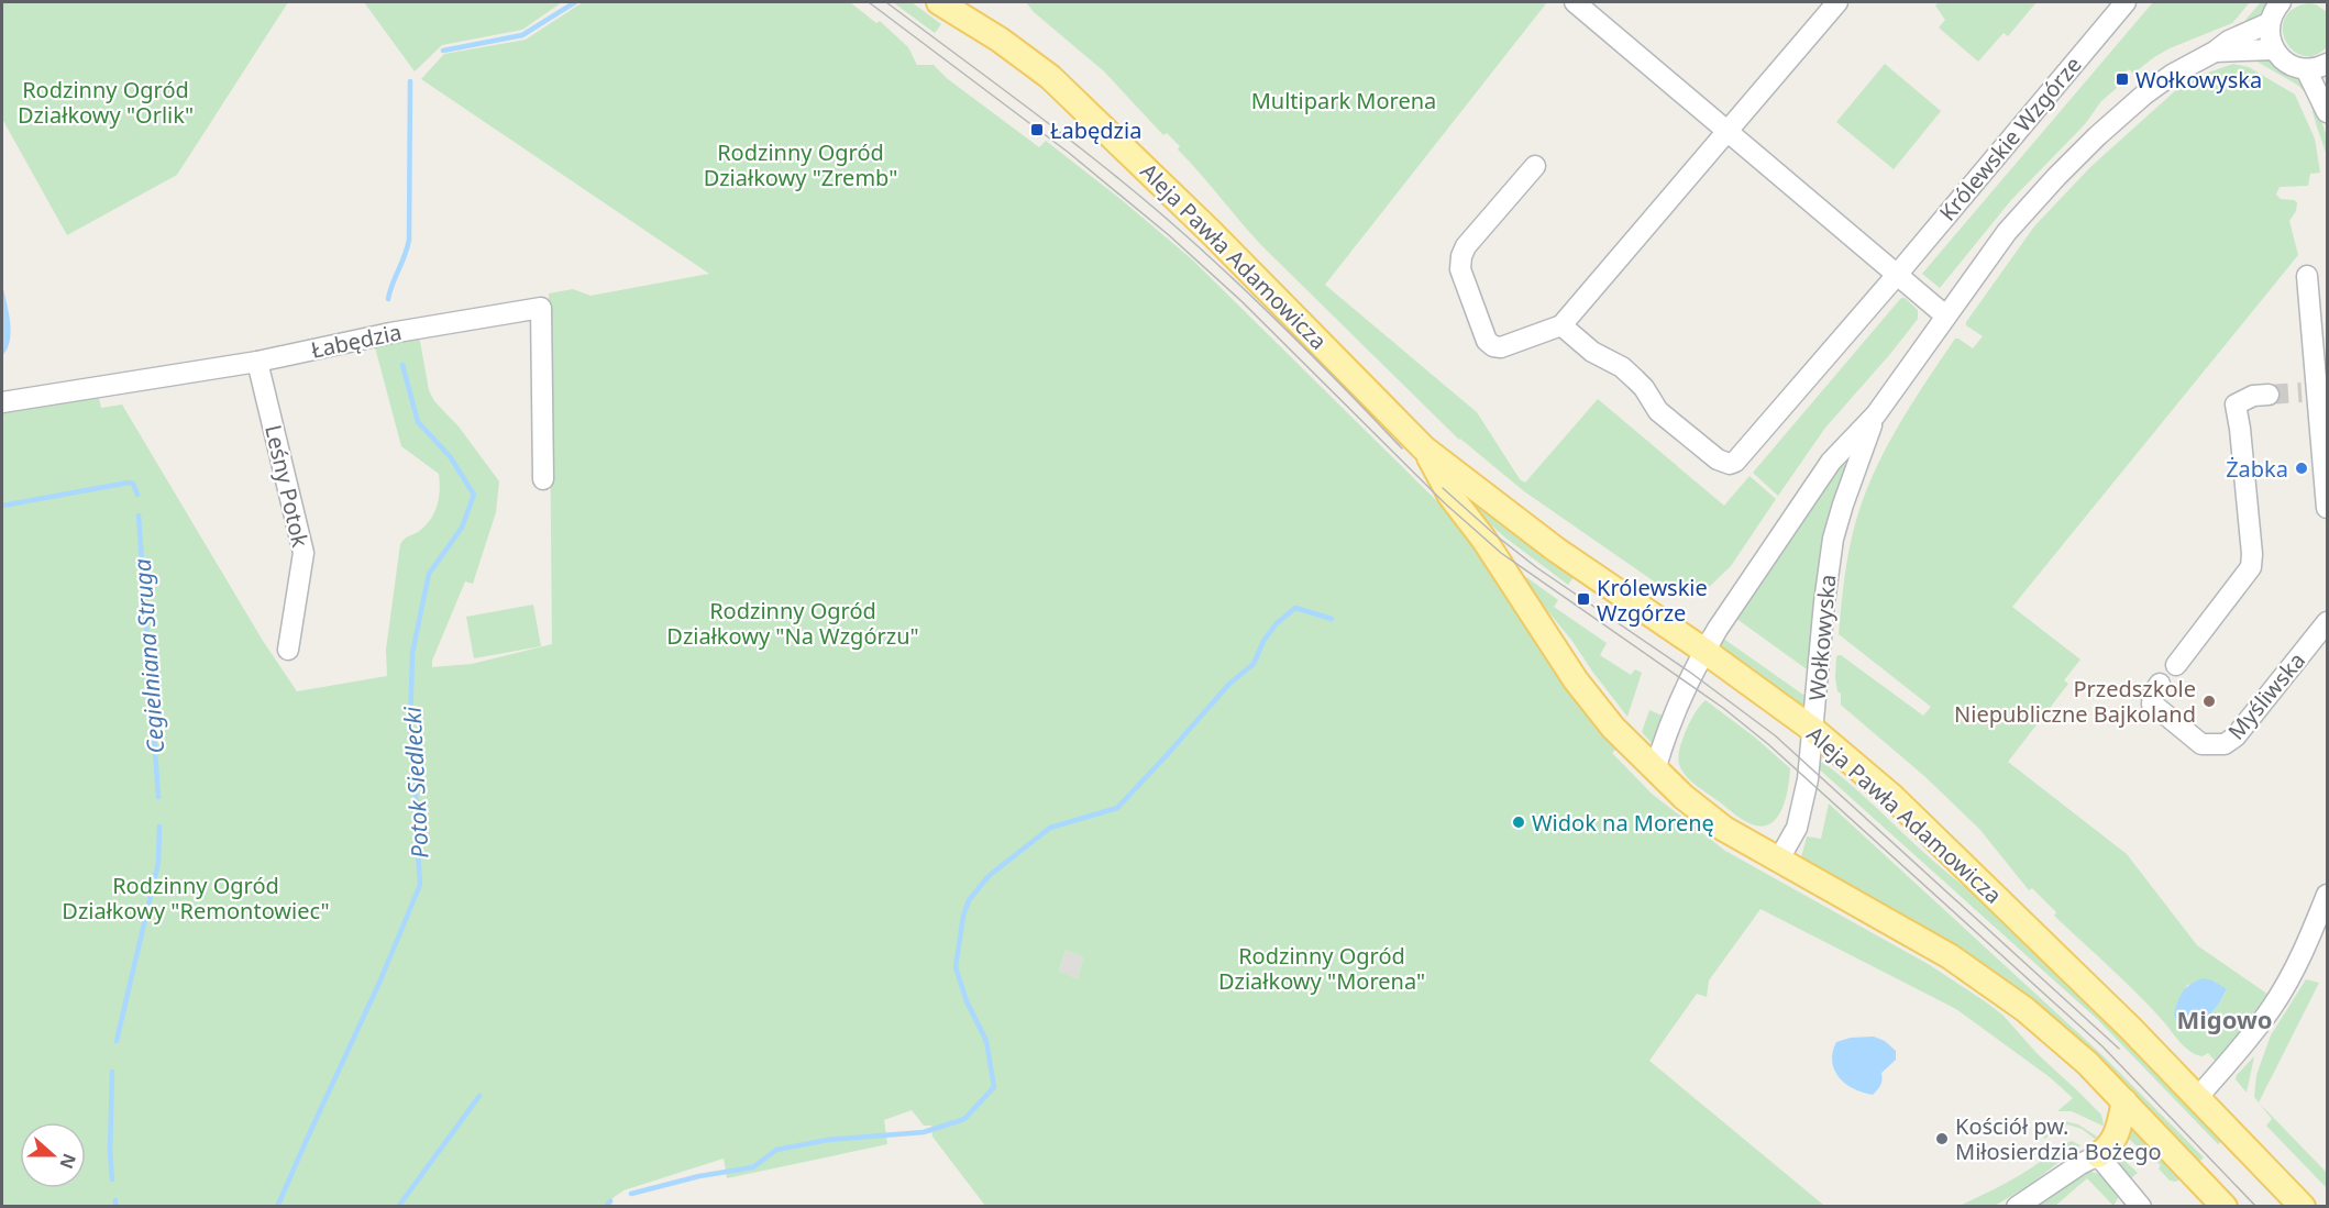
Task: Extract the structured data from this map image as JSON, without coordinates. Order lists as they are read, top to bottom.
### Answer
{
  "streets": {
    "main road": ["Aleja Pawła Adamowicza"],
    "street": [
      "Królewskie Wzgórze",
      "Łabędzia",
      "Leśny Potok",
      "Wołkowyska",
      "Myśliwska"
    ]
  },
  "crossings": [
    ["Aleja Pawła Adamowicza", "Wołkowyska"],
    ["Łabędzia", "Leśny Potok"]
  ],
  "districts": ["Migowo"],
  "water": ["Cegielniana Struga", "Potok Siedlecki"],
  "parks": [
    "Rodzinny Ogród Działkowy \"Orlik\"",
    "Multipark Morena",
    "Rodzinny Ogród Działkowy \"Zremb\"",
    "Rodzinny Ogród Działkowy \"Na Wzgórzu\"",
    "Rodzinny Ogród Działkowy \"Remontowiec\"",
    "Rodzinny Ogród Działkowy \"Morena\""
  ],
  "places": {
    "transit": ["Wołkowyska", "Łabędzia", "Królewskie Wzgórze"],
    "other": [
      "Żabka",
      "Przedszkole Niepubliczne Bajkoland",
      "Widok na Morenę",
      "Kościół pw. Miłosierdzia Bożego"
    ]
  },
  "north": "right"
}
